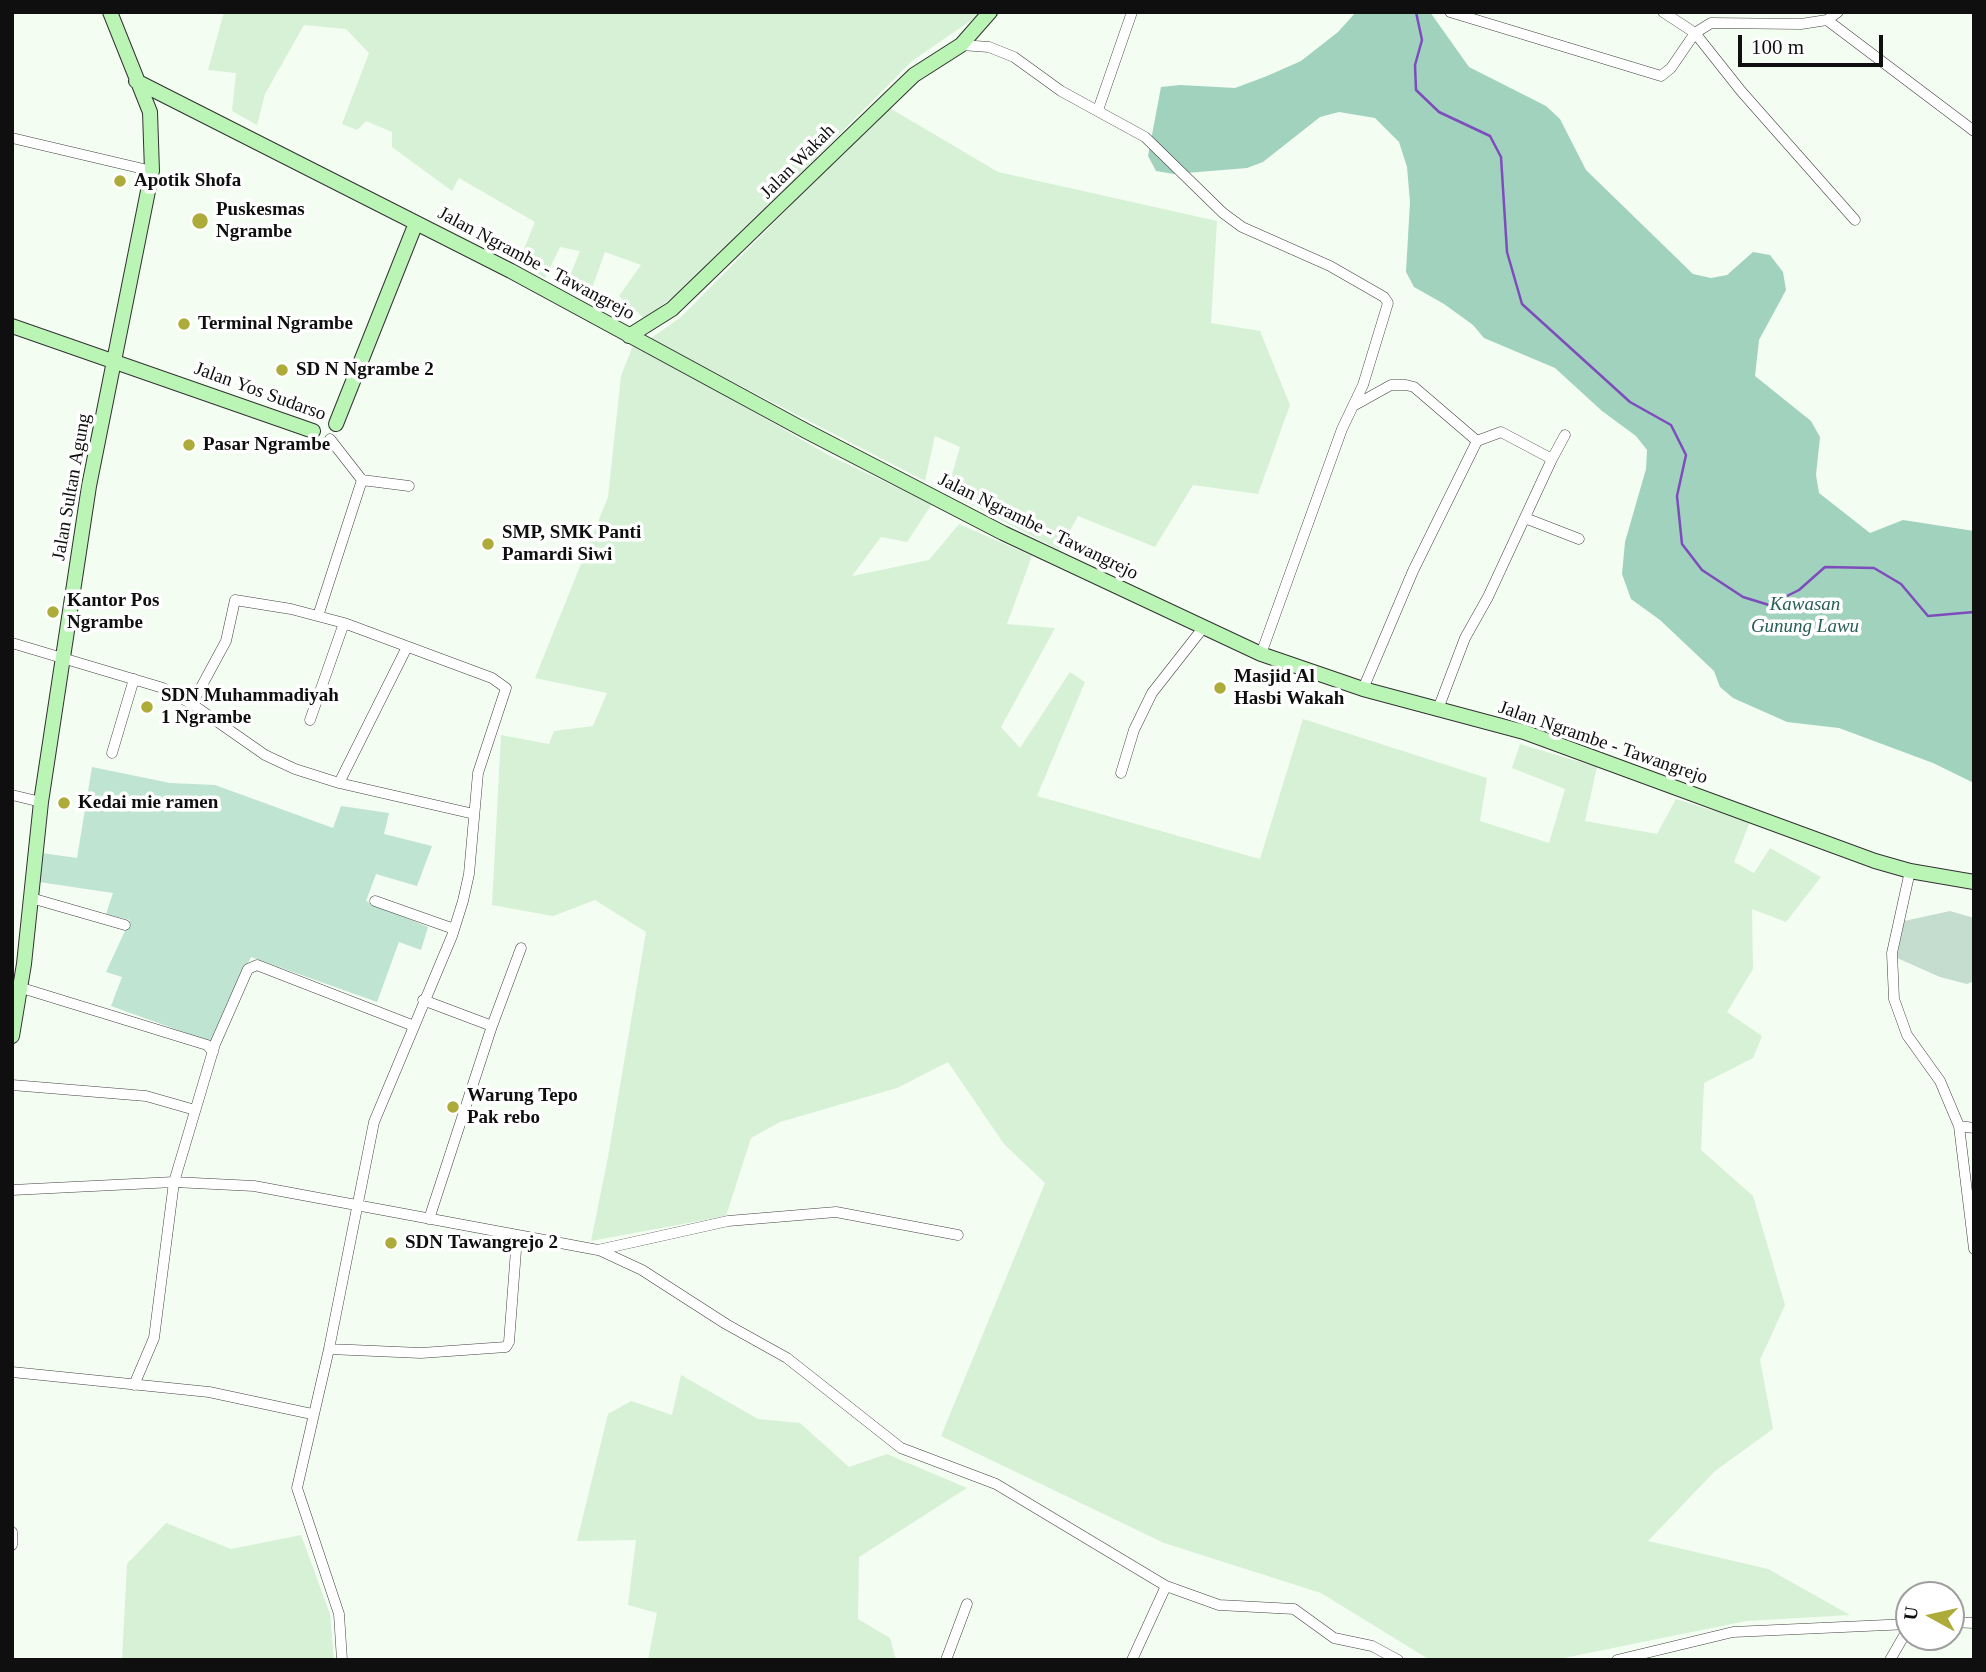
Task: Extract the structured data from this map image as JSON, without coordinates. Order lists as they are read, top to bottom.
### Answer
{
  "streets": {
    "main road": [
      "Jalan Wakah",
      "Jalan Ngrambe - Tawangrejo",
      "Jalan Yos Sudarso",
      "Jalan Sultan Agung"
    ]
  },
  "crossings": [
    ["Jalan Wakah", "Jalan Ngrambe - Tawangrejo"],
    ["Jalan Ngrambe - Tawangrejo", "Jalan Yos Sudarso"],
    ["Jalan Ngrambe - Tawangrejo", "Jalan Sultan Agung"],
    ["Jalan Yos Sudarso", "Jalan Sultan Agung"]
  ],
  "parks": ["Kawasan Gunung Lawu"],
  "places": [
    "Apotik Shofa",
    "Puskesmas Ngrambe",
    "Terminal Ngrambe",
    "SD N Ngrambe 2",
    "Pasar Ngrambe",
    "SMP, SMK Panti Pamardi Siwi",
    "Kantor Pos Ngrambe",
    "Masjid Al Hasbi Wakah",
    "SDN Muhammadiyah 1 Ngrambe",
    "Kedai mie ramen",
    "Warung Tepo Pak rebo",
    "SDN Tawangrejo 2"
  ],
  "scale_bar": "100 m",
  "north": "left"
}
